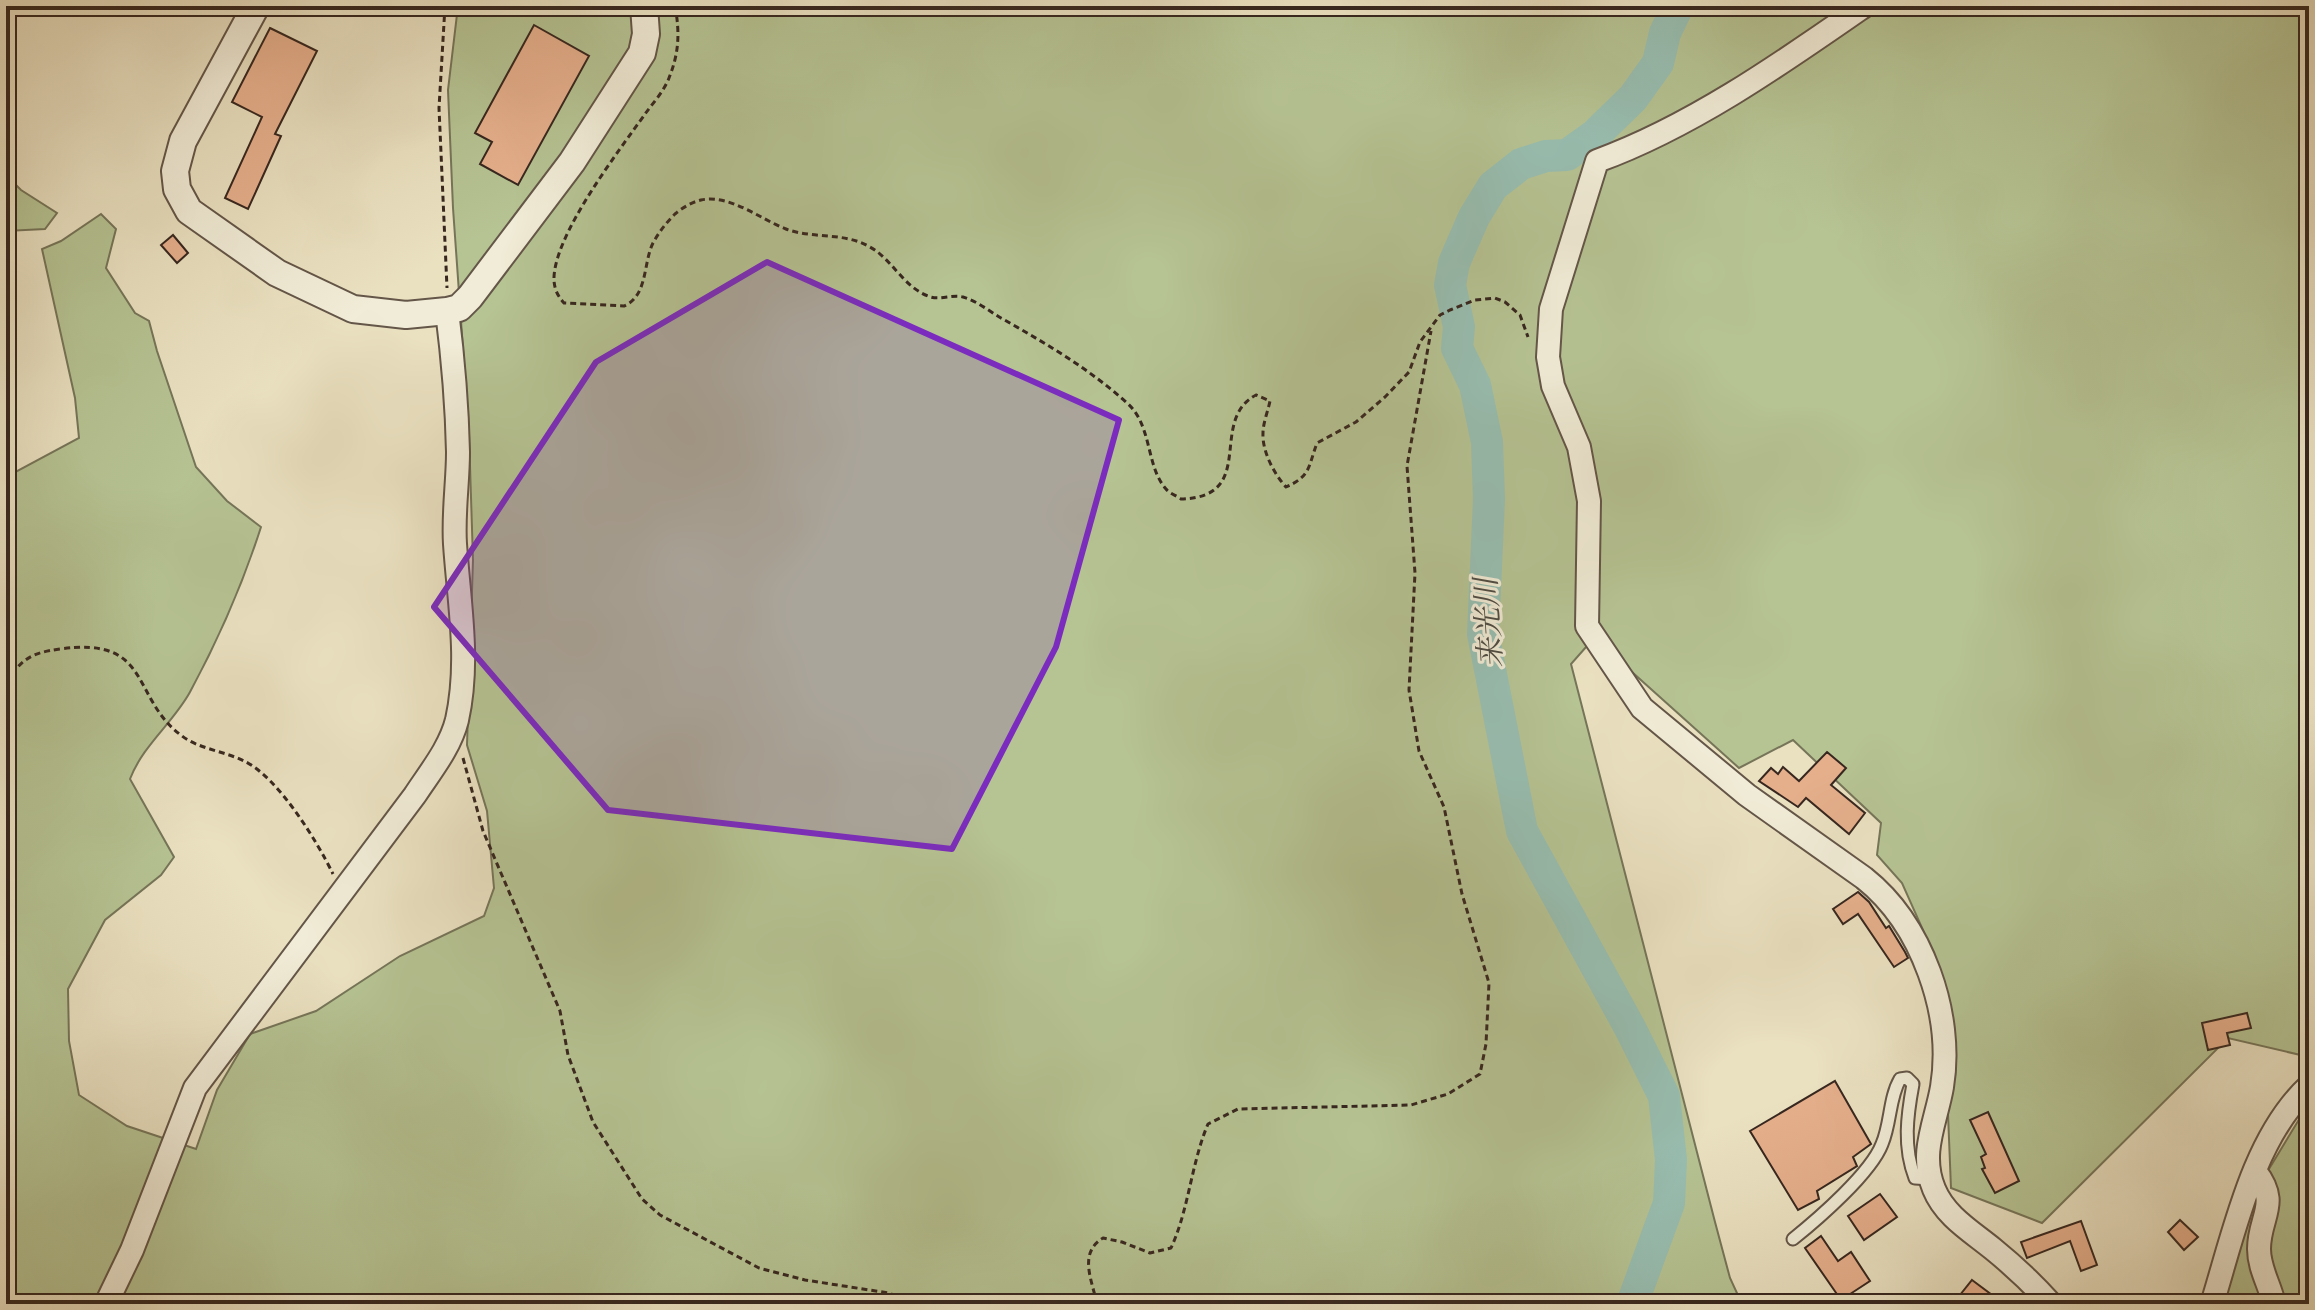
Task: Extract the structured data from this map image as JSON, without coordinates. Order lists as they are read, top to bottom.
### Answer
{
  "water": ["来光川"]
}
